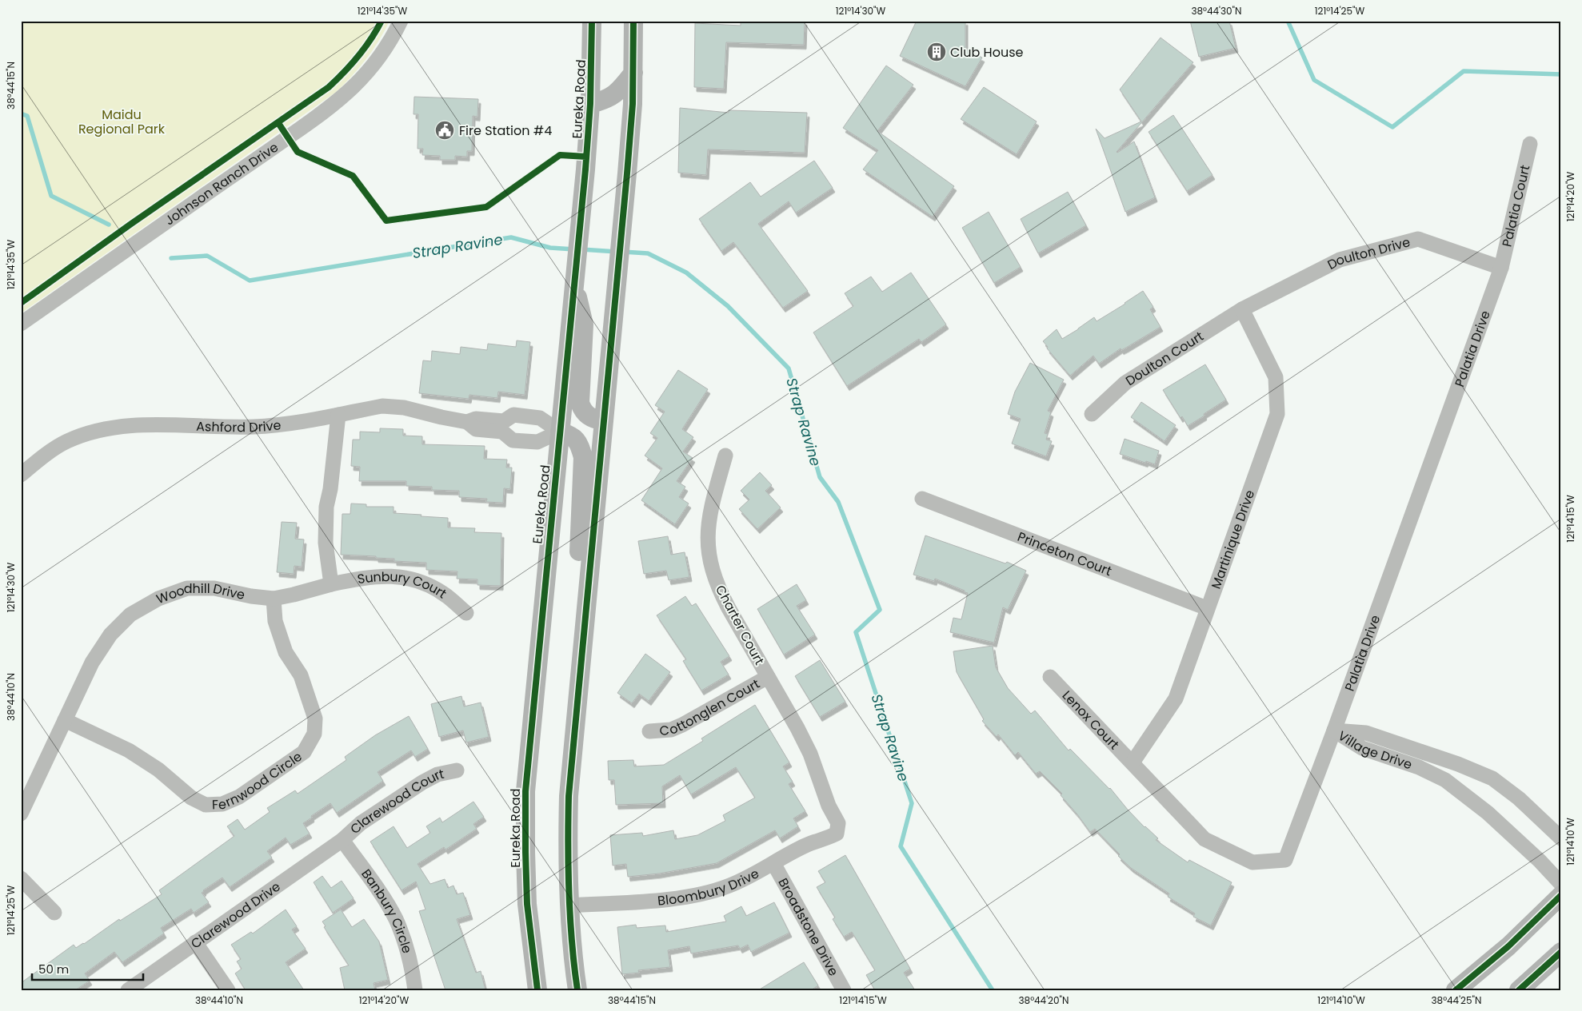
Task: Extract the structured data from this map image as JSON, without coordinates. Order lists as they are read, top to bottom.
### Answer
{
  "streets": {
    "main road": ["Eureka Road"],
    "street": [
      "Johnson Ranch Drive",
      "Palatia Court",
      "Doulton Drive",
      "Palatia Drive",
      "Doulton Court",
      "Ashford Drive",
      "Martinique Drive",
      "Princeton Court",
      "Sunbury Court",
      "Woodhill Drive",
      "Charter Court",
      "Cottonglen Court",
      "Lenox Court",
      "Village Drive",
      "Fernwood Circle",
      "Clarewood Court",
      "Bloombury Drive",
      "Banbury Circle",
      "Clarewood Drive",
      "Broadstone Drive"
    ]
  },
  "crossings": [
    ["Eureka Road", "Ashford Drive"],
    ["Palatia Court", "Doulton Drive"],
    ["Palatia Court", "Palatia Drive"],
    ["Doulton Drive", "Palatia Drive"],
    ["Doulton Drive", "Doulton Court"],
    ["Doulton Drive", "Martinique Drive"],
    ["Palatia Drive", "Martinique Drive"],
    ["Palatia Drive", "Lenox Court"],
    ["Palatia Drive", "Village Drive"],
    ["Doulton Court", "Martinique Drive"],
    ["Martinique Drive", "Princeton Court"],
    ["Martinique Drive", "Lenox Court"],
    ["Sunbury Court", "Woodhill Drive"],
    ["Woodhill Drive", "Fernwood Circle"],
    ["Charter Court", "Cottonglen Court"],
    ["Charter Court", "Bloombury Drive"],
    ["Clarewood Court", "Banbury Circle"],
    ["Clarewood Court", "Clarewood Drive"],
    ["Bloombury Drive", "Broadstone Drive"],
    ["Banbury Circle", "Clarewood Drive"]
  ],
  "water": ["Strap Ravine"],
  "parks": ["Maidu Regional Park"],
  "places": {
    "building": ["Club House"],
    "public building": ["Fire Station #4"]
  },
  "scale_bar": "50 m",
  "coordinates": [
    "121°14'35\"W",
    "121°14'30\"W",
    "38°44'30\"N",
    "121°14'25\"W",
    "38°44'15\"N",
    "121°14'20\"W",
    "121°14'15\"W",
    "38°44'10\"N",
    "121°14'10\"W",
    "38°44'20\"N",
    "38°44'25\"N"
  ]
}
